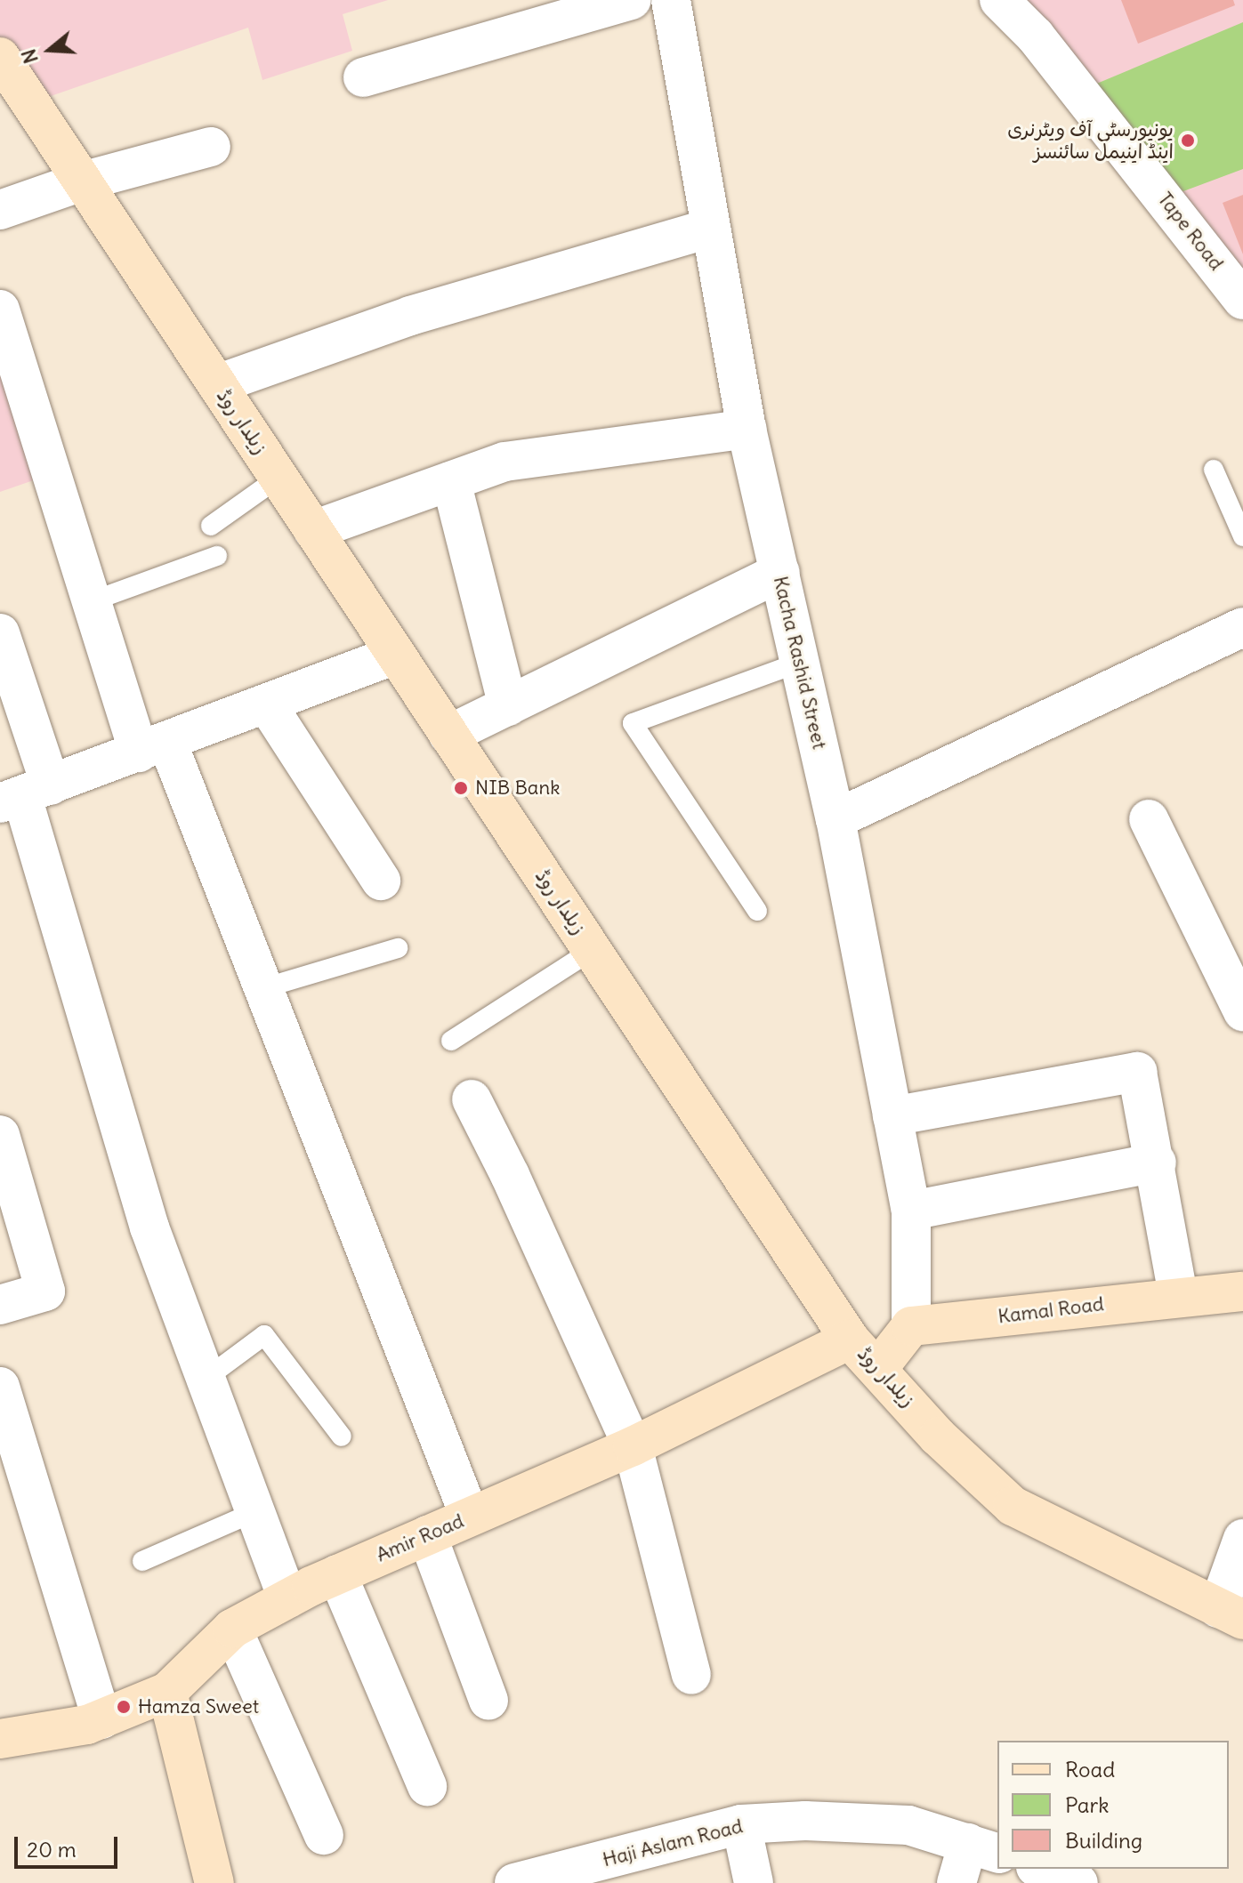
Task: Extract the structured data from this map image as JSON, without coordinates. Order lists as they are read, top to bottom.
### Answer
{
  "streets": {
    "main road": ["زیلدار روڈ", "Kamal Road", "Amir Road"],
    "street": ["Tape Road", "Kacha Rashid Street", "Haji Aslam Road"]
  },
  "crossings": [
    ["زیلدار روڈ", "Amir Road"],
    ["Kacha Rashid Street", "Kamal Road"]
  ],
  "places": ["یونیورسٹی آف ویٹرنری اینڈ اینیمل سائنسز", "NIB Bank", "Hamza Sweet"],
  "legend": ["Road", "Park", "Building"],
  "scale_bar": "20 m",
  "north": "left"
}
